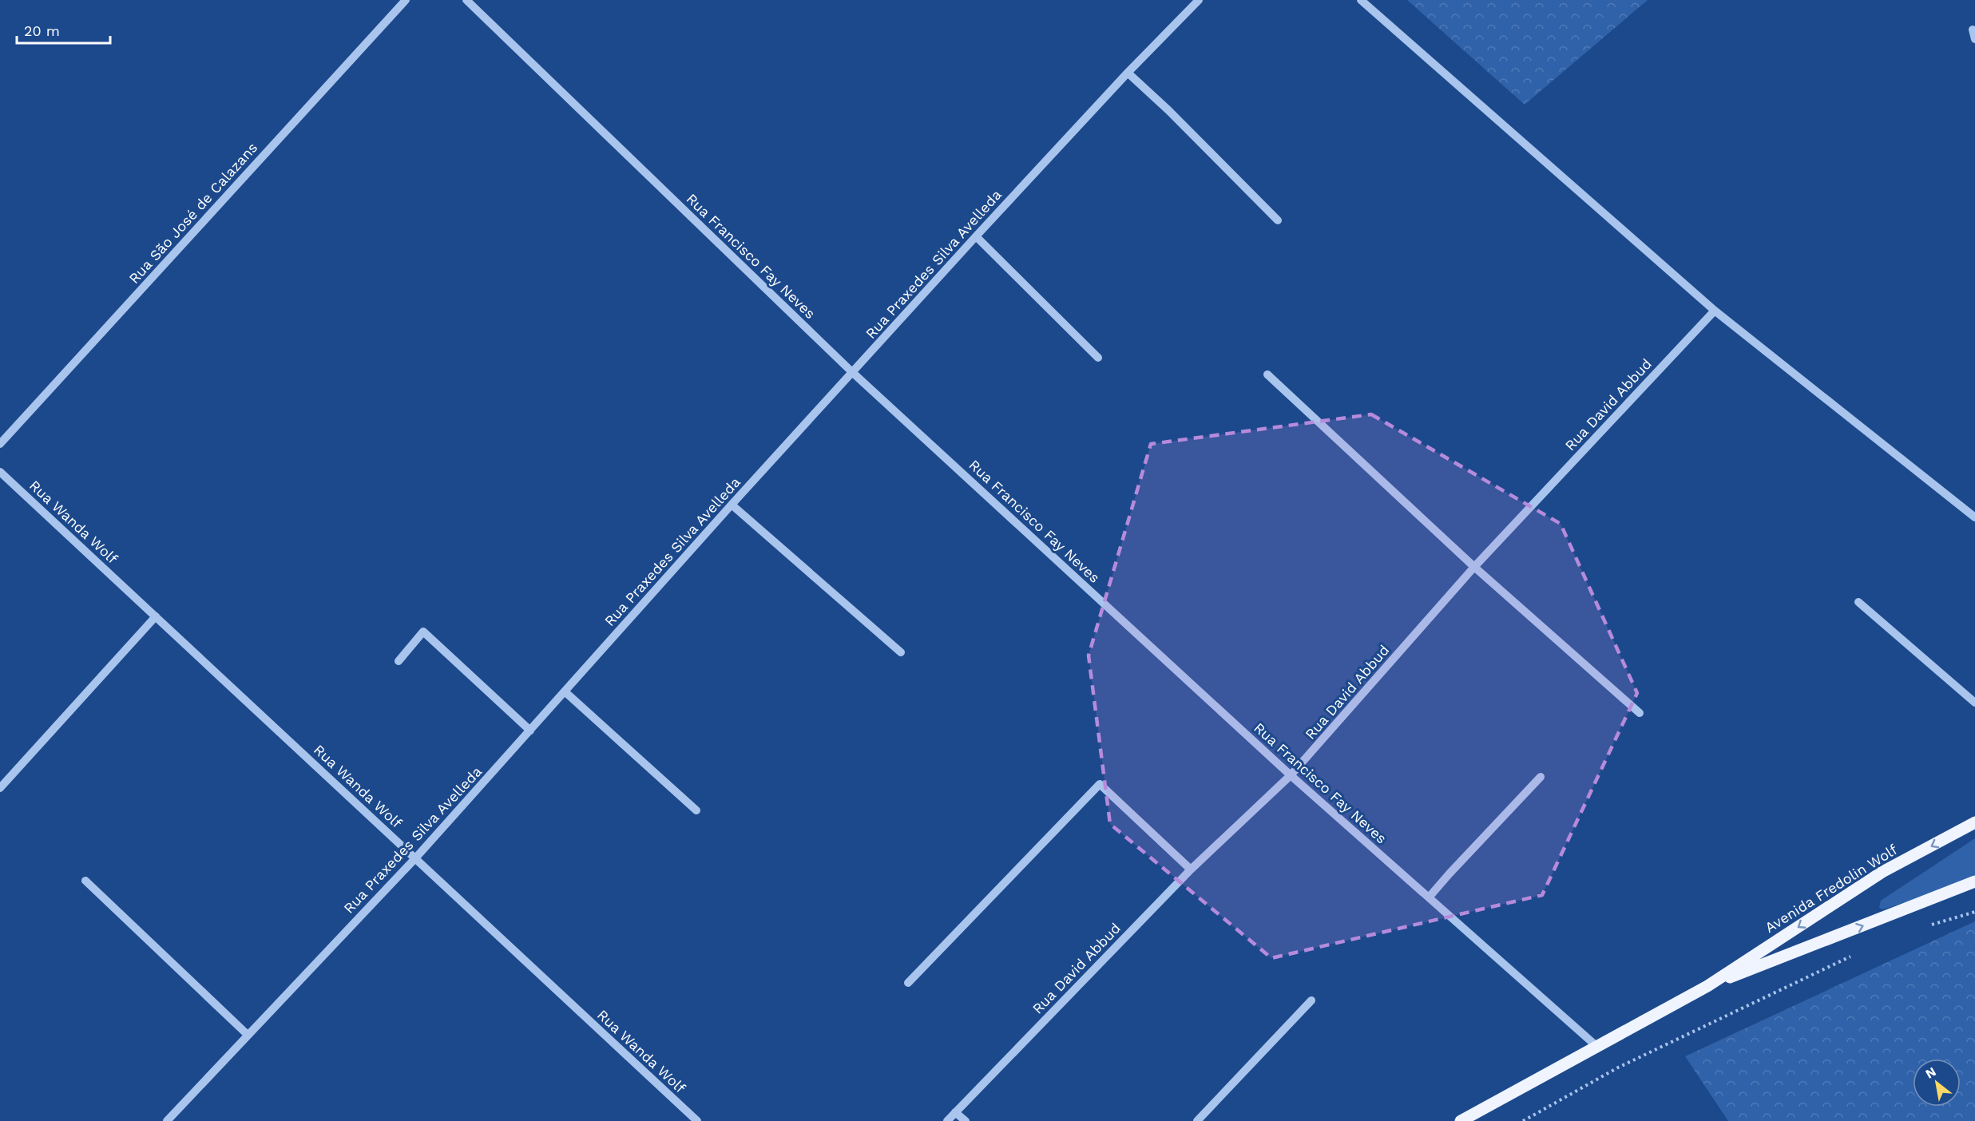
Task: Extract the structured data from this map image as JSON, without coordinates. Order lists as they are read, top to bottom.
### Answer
{
  "streets": {
    "main road": ["Avenida Fredolin Wolf"],
    "street": [
      "Rua São José de Calazans",
      "Rua Francisco Fay Neves",
      "Rua Praxedes Silva Avelleda",
      "Rua David Abbud",
      "Rua Wanda Wolf"
    ]
  },
  "crossings": [
    ["Rua Francisco Fay Neves", "Rua Praxedes Silva Avelleda"],
    ["Rua Francisco Fay Neves", "Rua David Abbud"],
    ["Rua Francisco Fay Neves", "Avenida Fredolin Wolf"],
    ["Rua Praxedes Silva Avelleda", "Rua Wanda Wolf"]
  ],
  "scale_bar": "20 m",
  "north": "top left"
}
